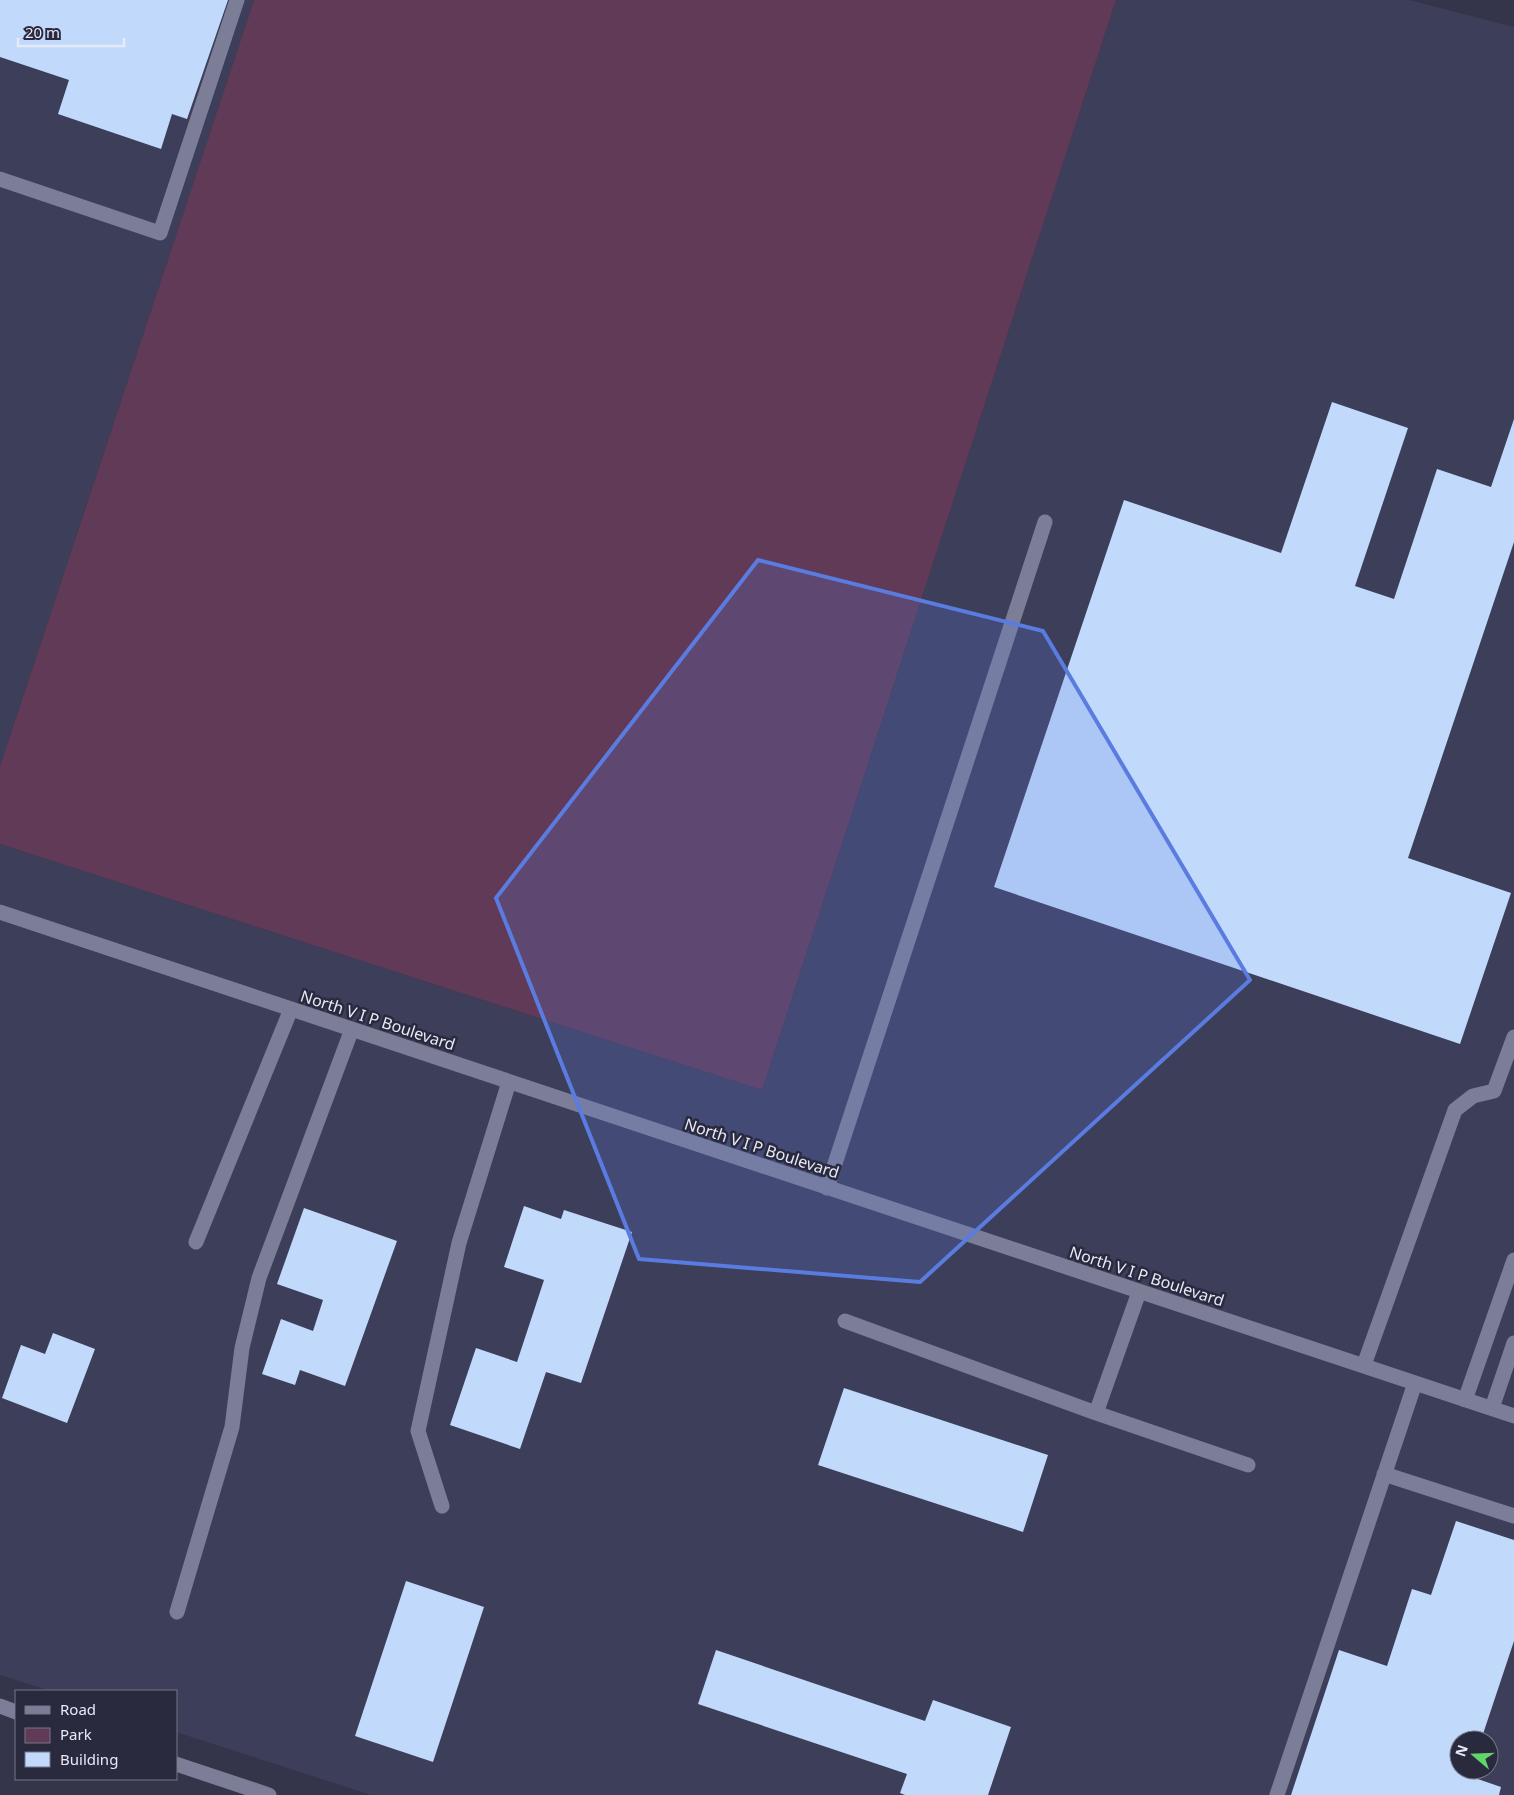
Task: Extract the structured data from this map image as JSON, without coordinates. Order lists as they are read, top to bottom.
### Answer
{
  "streets": {
    "street": ["North V I P Boulevard"]
  },
  "legend": ["Road", "Park", "Building"],
  "scale_bar": "20 m",
  "north": "left"
}
